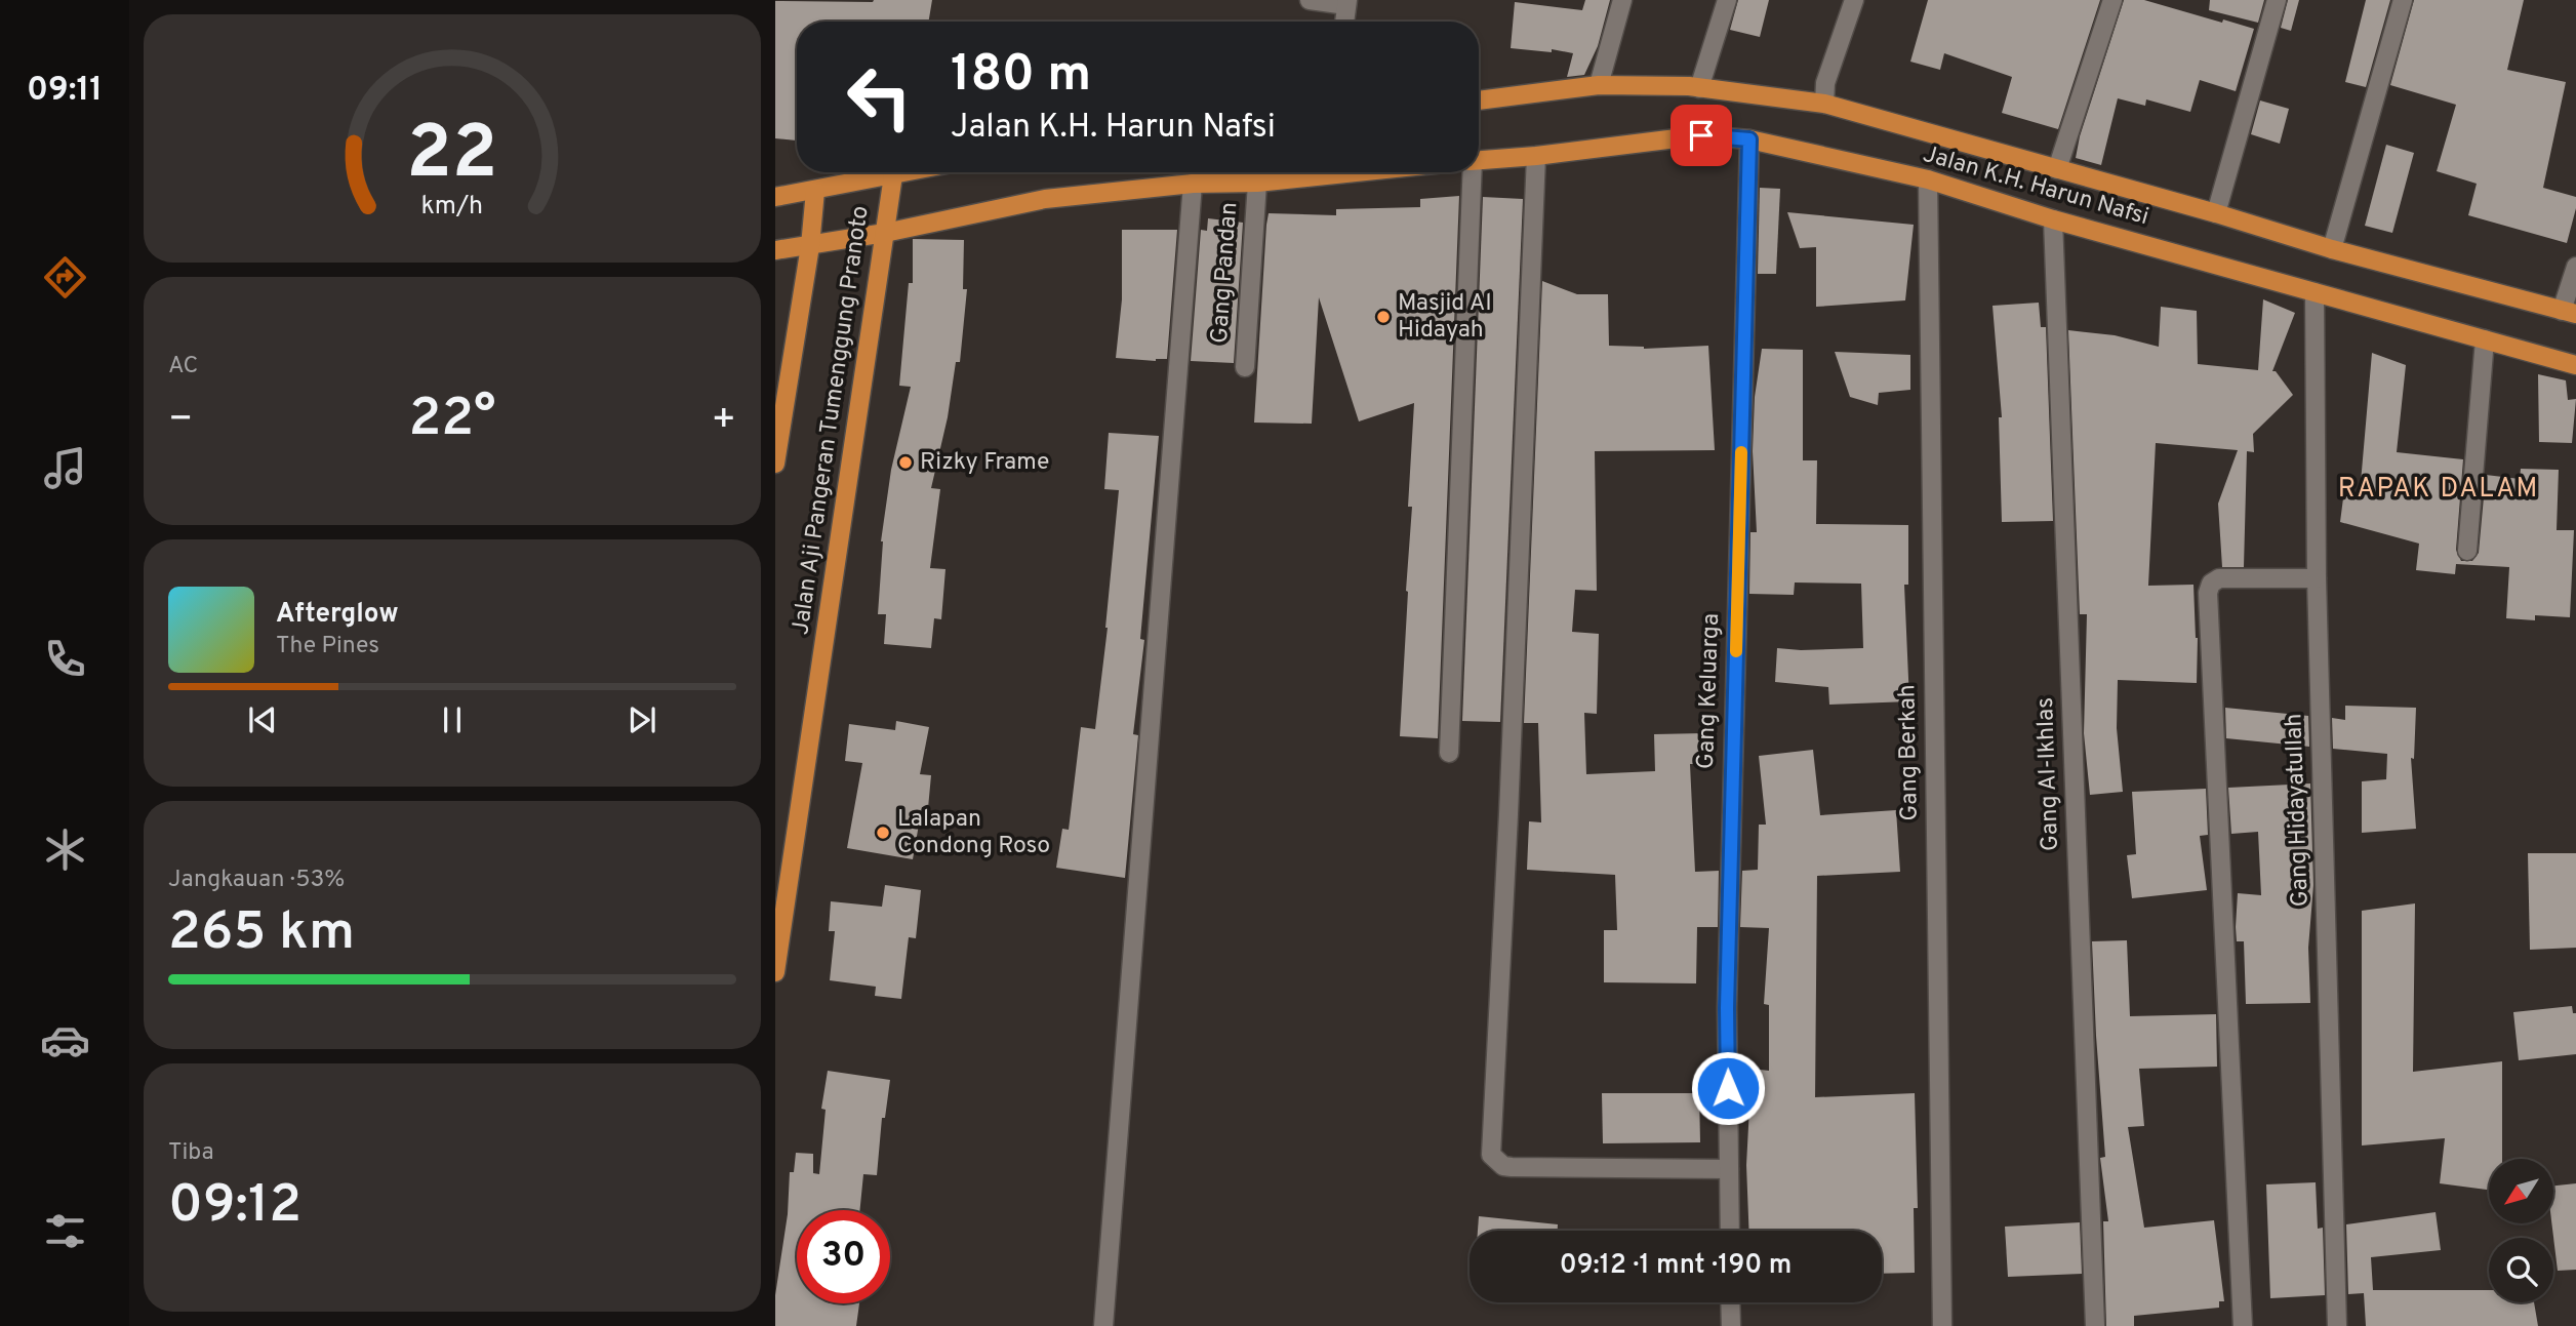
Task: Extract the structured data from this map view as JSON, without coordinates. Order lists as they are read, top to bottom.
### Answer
{
  "streets": {
    "main road": ["Jalan K.H. Harun Nafsi", "Jalan Aji Pangeran Tumenggung Pranoto"],
    "street": [
      "Gang Pandan",
      "Gang Keluarga",
      "Gang Berkah",
      "Gang Al-Ikhlas",
      "Gang Hidayatullah"
    ]
  },
  "crossings": [
    ["Jalan K.H. Harun Nafsi", "Gang Keluarga"],
    ["Jalan K.H. Harun Nafsi", "Gang Berkah"],
    ["Jalan K.H. Harun Nafsi", "Gang Al-Ikhlas"],
    ["Jalan K.H. Harun Nafsi", "Gang Hidayatullah"]
  ],
  "districts": ["RAPAK DALAM"],
  "places": ["Masjid Al Hidayah", "Rizky Frame", "Lalapan Condong Roso"],
  "north": "bottom left",
  "page": {
    "tabs": "09:11",
    "turn": ["180 m", "Jalan K.H. Harun Nafsi"],
    "tile": [
      "AC",
      ["Jangkauan · 53%", "265 km"],
      ["Tiba", "09:12"]
    ],
    "heat": ["−", "22°", "+"],
    "song": ["Afterglow", "The Pines"],
    "limit": "30",
    "trip": "09:12 · 1 mnt · 190 m",
    "gauge": ["22", "km/h"]
  }
}
